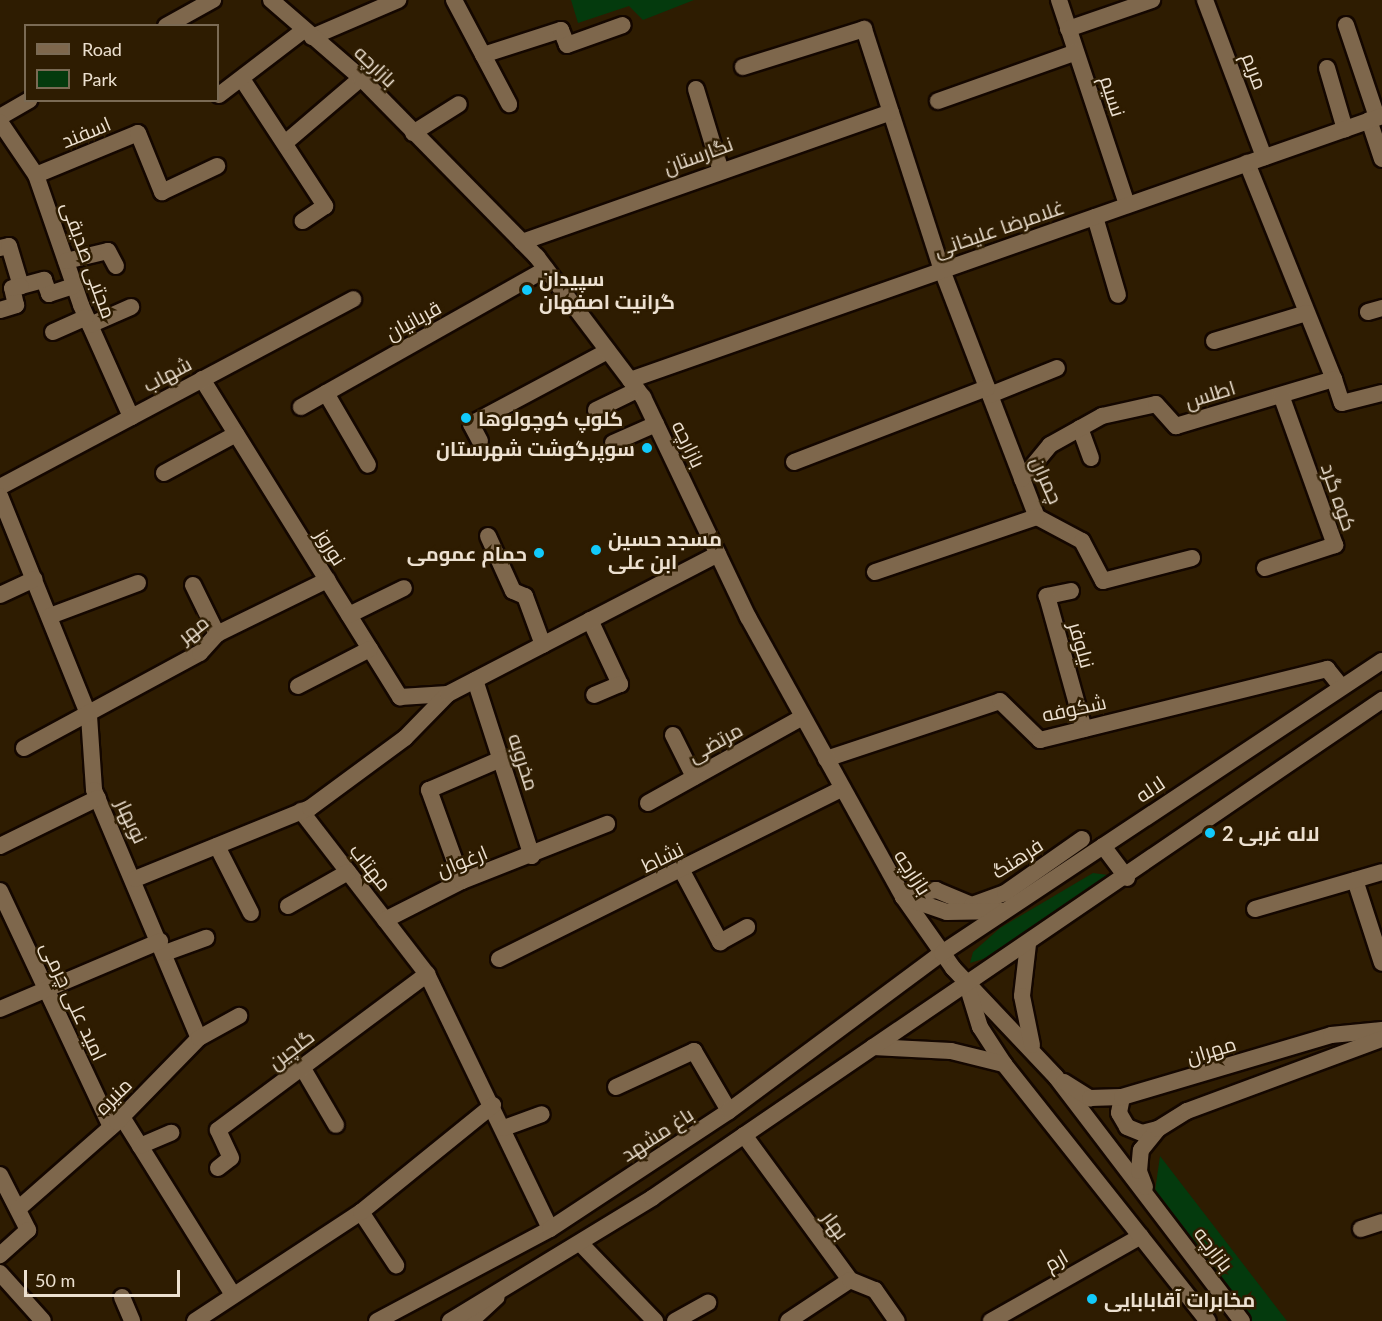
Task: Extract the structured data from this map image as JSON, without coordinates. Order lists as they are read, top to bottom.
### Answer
{
  "streets": {
    "street": [
      "بازارچه",
      "مریم",
      "نسیم",
      "اسفند",
      "نگارستان",
      "غلامرضا علیخانی",
      "مجتبی صدیقی",
      "قربانیان",
      "شهاب",
      "اطلس",
      "چمران",
      "کوه گرد",
      "نوروز",
      "مهر",
      "نیلوفر",
      "شکوفه",
      "مرتضی",
      "مخروبه",
      "لاله",
      "نوبهار",
      "نشاط",
      "فرهنگ",
      "ارغوان",
      "مهتاب",
      "امید علی چرمی",
      "گلچین",
      "مهران",
      "منیره",
      "باغ مشهد",
      "بهار",
      "ارم"
    ]
  },
  "crossings": [
    ["بازارچه", "نگارستان"],
    ["بازارچه", "غلامرضا علیخانی"],
    ["بازارچه", "قربانیان"],
    ["بازارچه", "نوروز"],
    ["بازارچه", "شکوفه"],
    ["بازارچه", "مرتضی"],
    ["بازارچه", "لاله"],
    ["بازارچه", "نشاط"],
    ["بازارچه", "فرهنگ"],
    ["بازارچه", "مهران"],
    ["بازارچه", "باغ مشهد"],
    ["بازارچه", "ارم"],
    ["مریم", "غلامرضا علیخانی"],
    ["نسیم", "غلامرضا علیخانی"],
    ["اسفند", "مجتبی صدیقی"],
    ["غلامرضا علیخانی", "چمران"],
    ["مجتبی صدیقی", "شهاب"],
    ["شهاب", "نوروز"],
    ["اطلس", "چمران"],
    ["اطلس", "کوه گرد"],
    ["نوروز", "مهر"],
    ["نوروز", "مخروبه"],
    ["نوروز", "مهتاب"],
    ["مهر", "نوبهار"],
    ["نیلوفر", "شکوفه"],
    ["شکوفه", "لاله"],
    ["مخروبه", "ارغوان"],
    ["لاله", "باغ مشهد"],
    ["نوبهار", "منیره"],
    ["ارغوان", "مهتاب"],
    ["مهتاب", "گلچین"],
    ["مهتاب", "باغ مشهد"],
    ["امید علی چرمی", "منیره"]
  ],
  "places": [
    "سپیدان گرانیت اصفهان",
    "کلوپ کوچولوها",
    "سوپرگوشت شهرستان",
    "مسجد حسین ابن علی",
    "حمام عمومی",
    "لاله غربی 2",
    "مخابرات آقابابایی"
  ],
  "legend": ["Road", "Park"],
  "scale_bar": "50 m"
}
